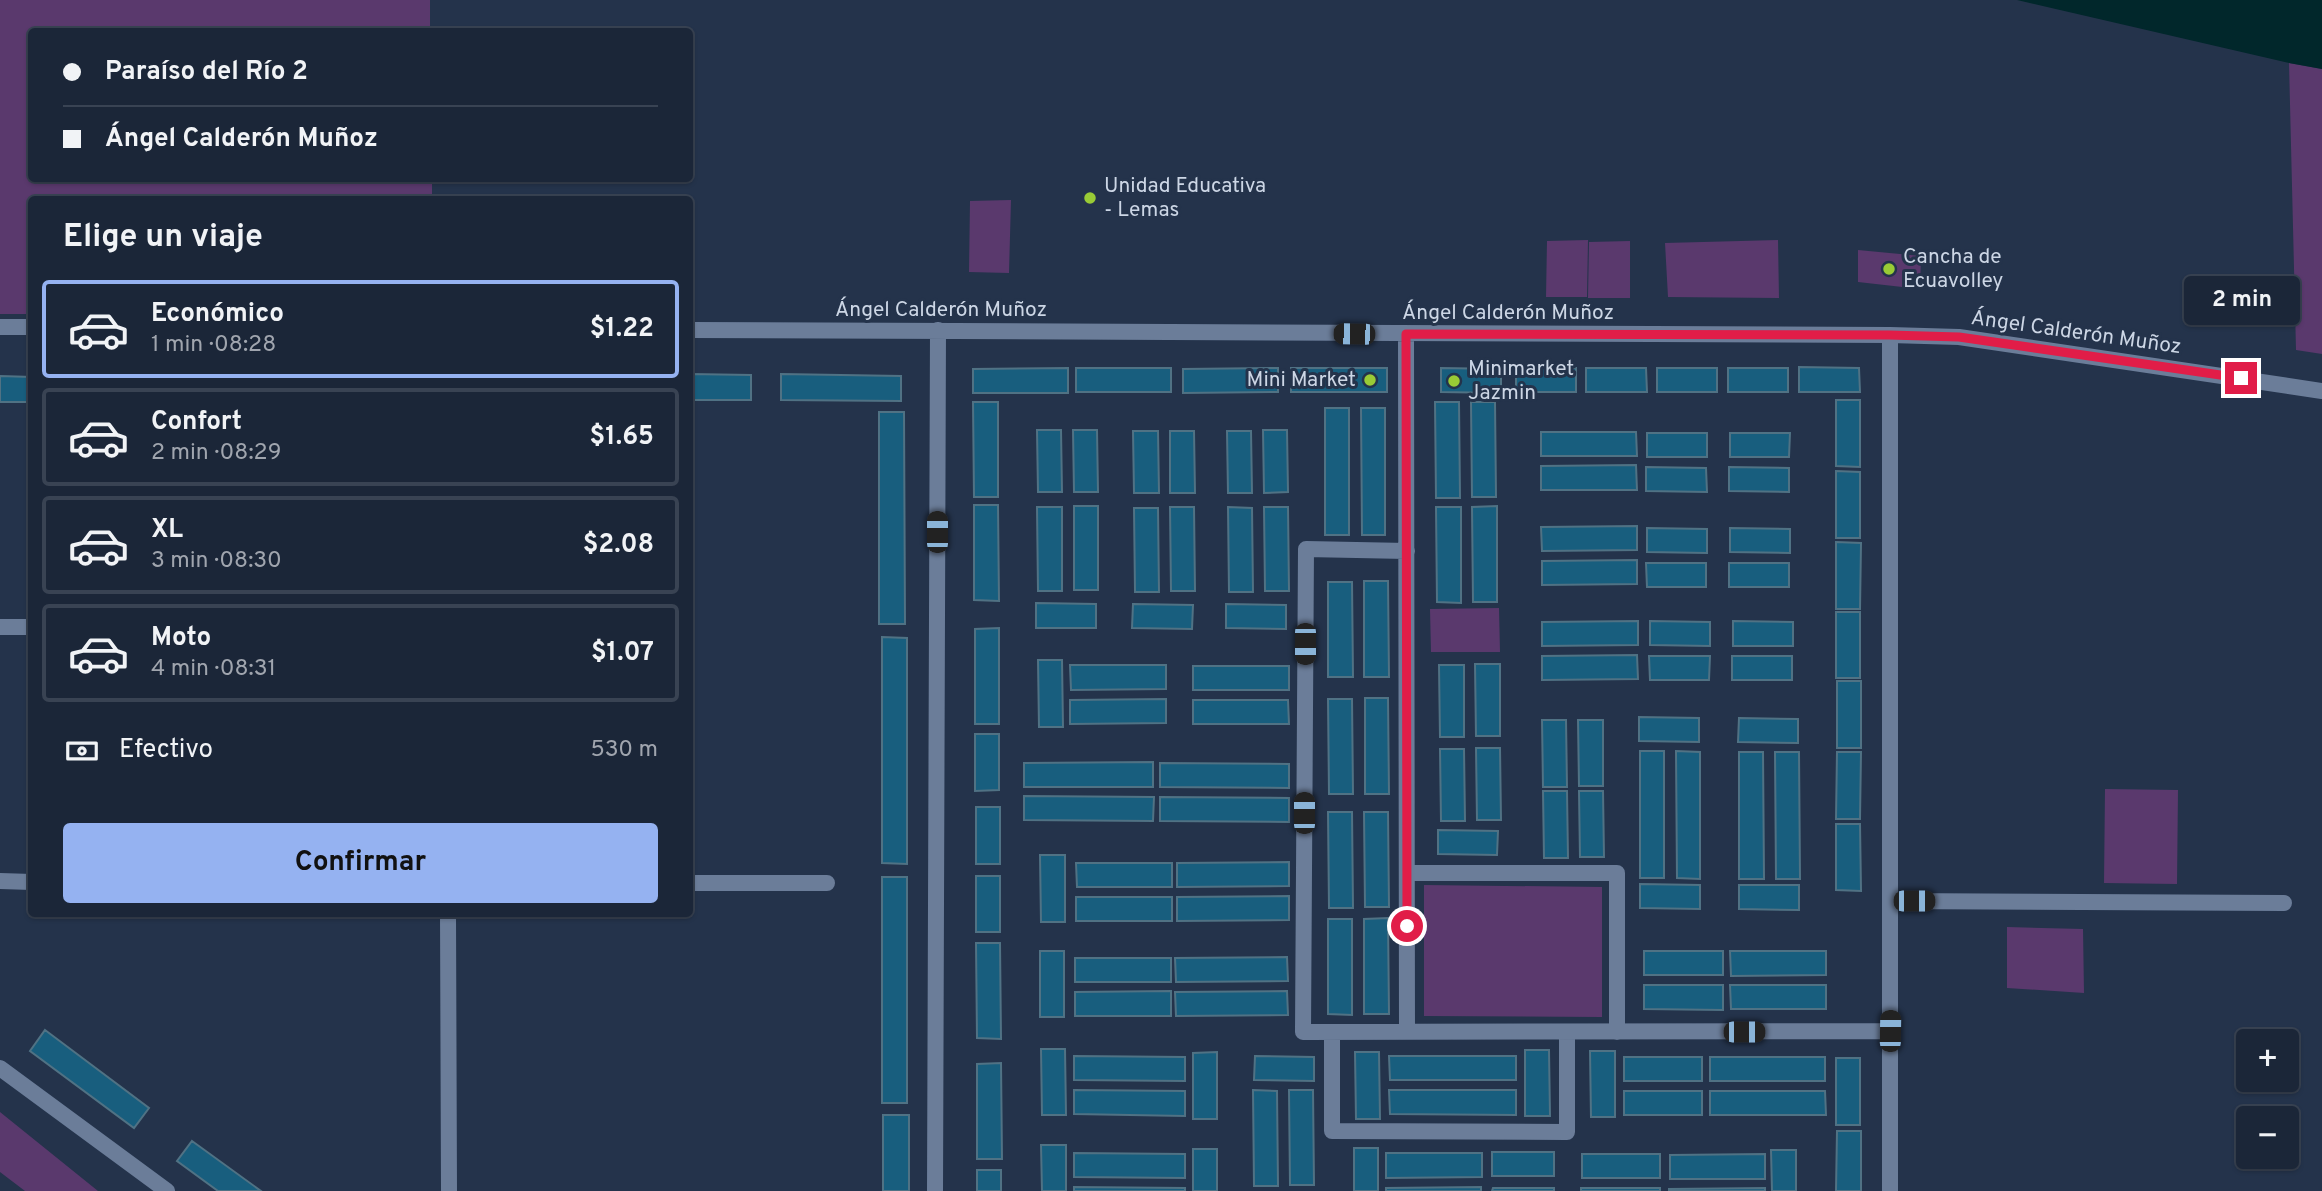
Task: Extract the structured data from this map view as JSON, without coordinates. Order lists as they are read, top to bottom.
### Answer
{
  "streets": {
    "street": ["Ángel Calderón Muñoz"]
  },
  "places": [
    "Unidad Educativa - Lemas",
    "Cancha de Ecuavolley",
    "Mini Market",
    "Minimarket Jazmin"
  ],
  "page": {
    "banner": ["Paraíso del Río 2", "Ángel Calderón Muñoz"],
    "heading": "Elige un viaje",
    "bubble": "2 min",
    "list": [
      {
        "name": "Económico",
        "note": "1 min · 08:28",
        "value": "$1.22"
      },
      {
        "name": "Confort",
        "note": "2 min · 08:29",
        "value": "$1.65"
      },
      {
        "name": "XL",
        "note": "3 min · 08:30",
        "value": "$2.08"
      },
      {
        "name": "Moto",
        "note": "4 min · 08:31",
        "value": "$1.07"
      }
    ],
    "pay": ["Efectivo", "530 m"],
    "buttons": "Confirmar",
    "map_buttons": ["+", "−"]
  }
}
